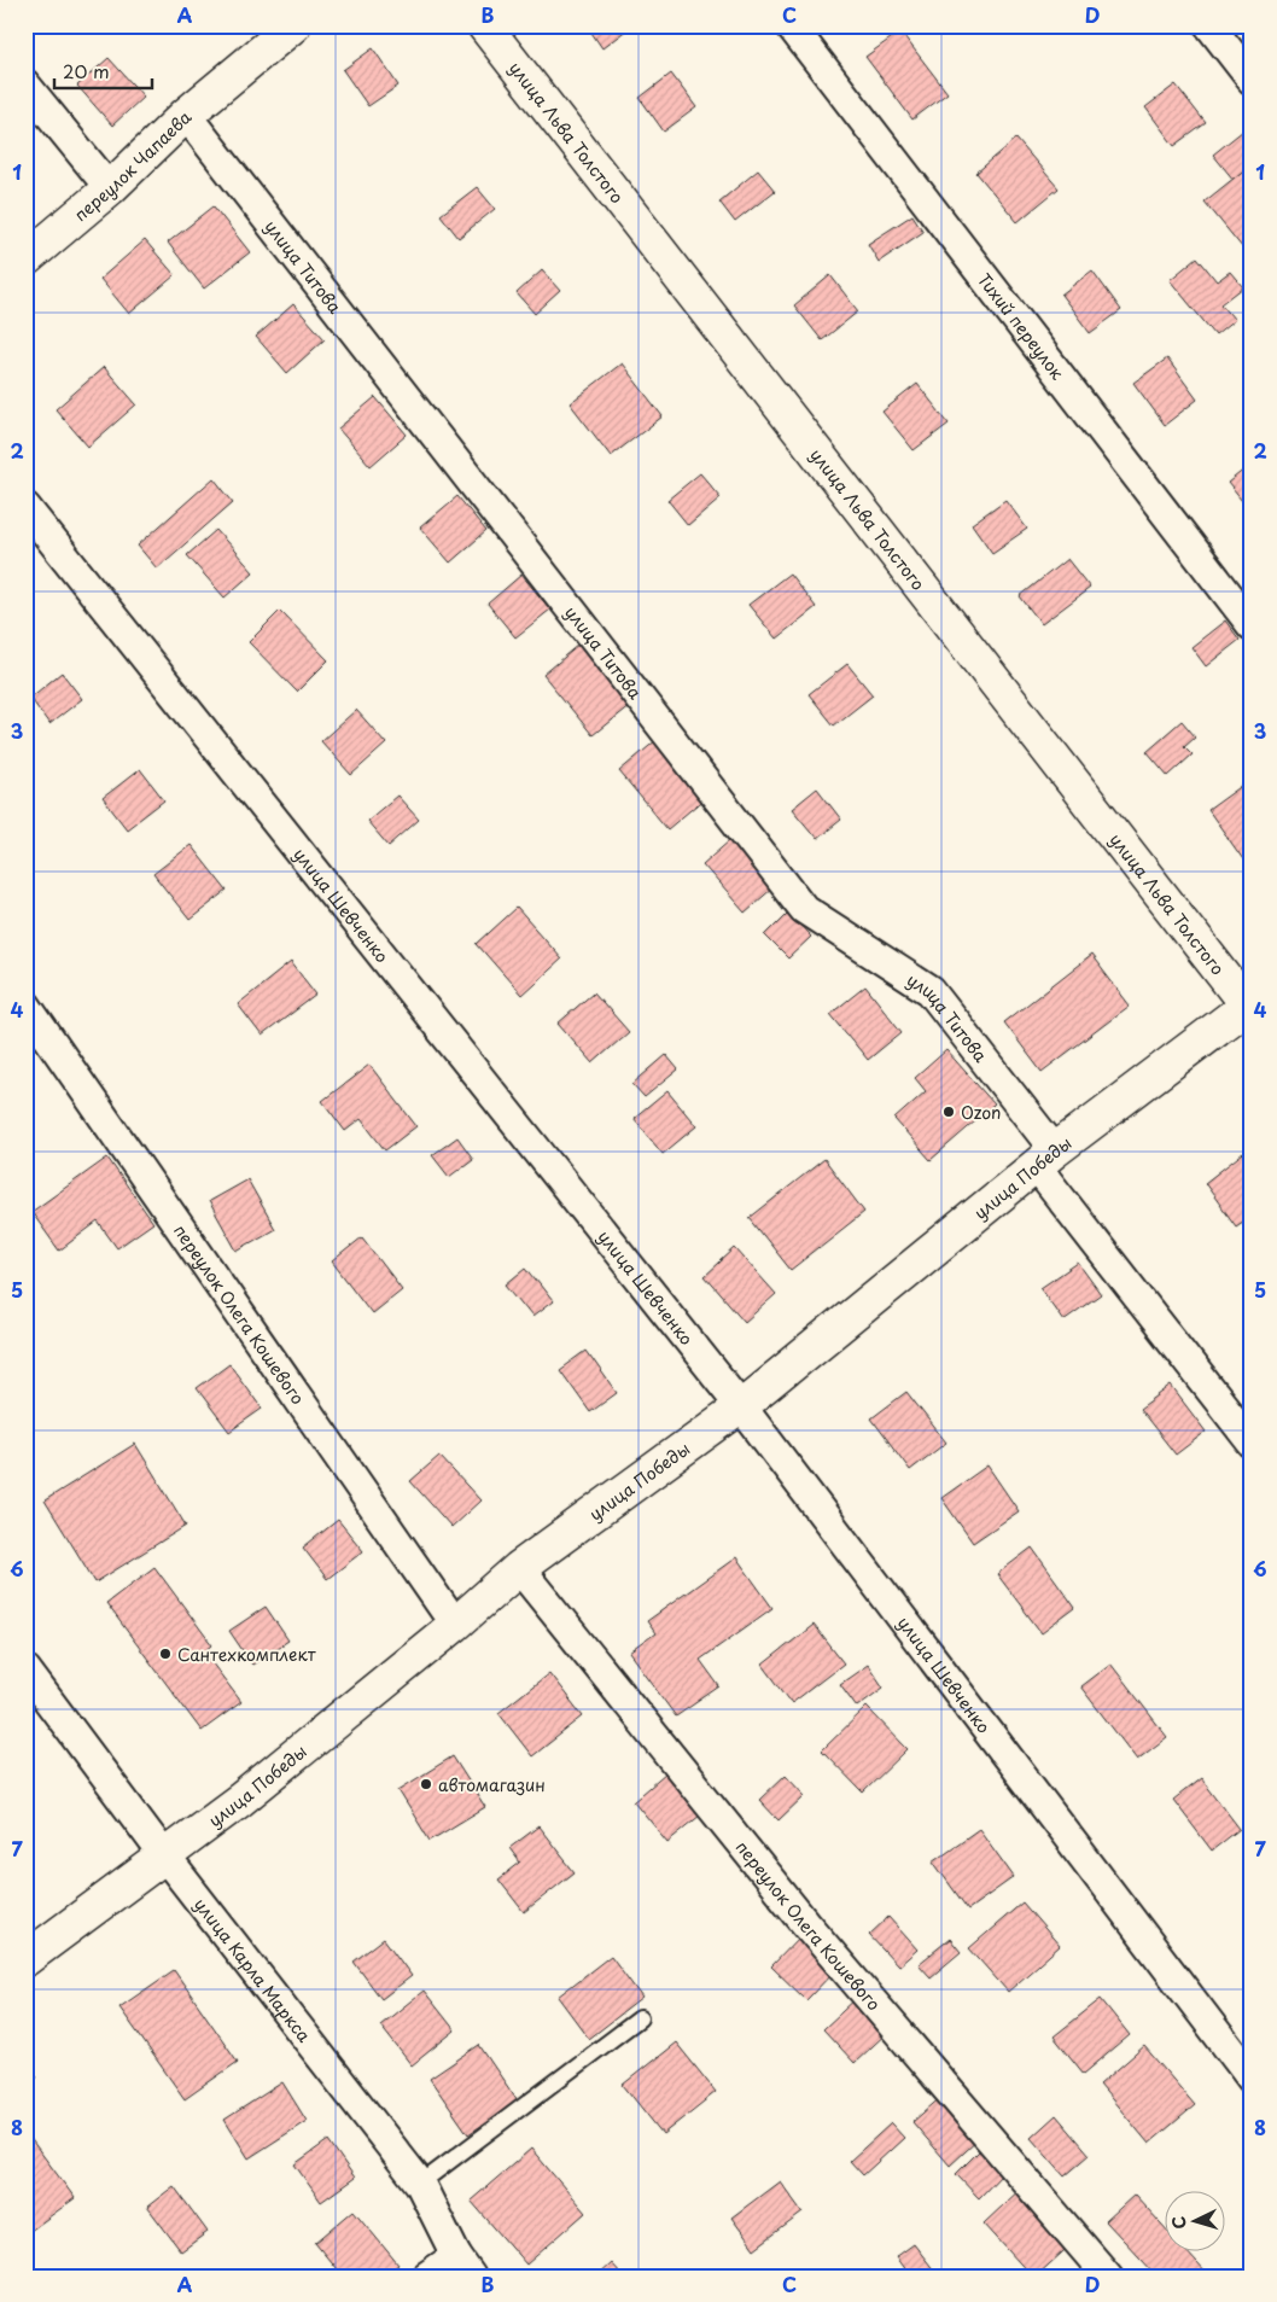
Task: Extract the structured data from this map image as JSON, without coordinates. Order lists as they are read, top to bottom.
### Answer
{
  "streets": {
    "street": [
      "улица Льва Толстого",
      "переулок Чапаева",
      "улица Титова",
      "Тихий переулок",
      "улица Шевченко",
      "улица Победы",
      "переулок Олега Кошевого",
      "улица Карла Маркса"
    ]
  },
  "crossings": [
    ["улица Льва Толстого", "улица Победы"],
    ["переулок Чапаева", "улица Титова"],
    ["улица Титова", "улица Победы"],
    ["улица Шевченко", "улица Победы"],
    ["улица Победы", "переулок Олега Кошевого"],
    ["улица Победы", "улица Карла Маркса"]
  ],
  "places": ["Ozon", "Сантехкомплект", "автомагазин"],
  "scale_bar": "20 m",
  "north": "left",
  "grid": {
    "columns": [
      "A",
      "B",
      "C",
      "D"
    ],
    "rows": [
      "1",
      "2",
      "3",
      "4",
      "5",
      "6",
      "7",
      "8"
    ]
  }
}
